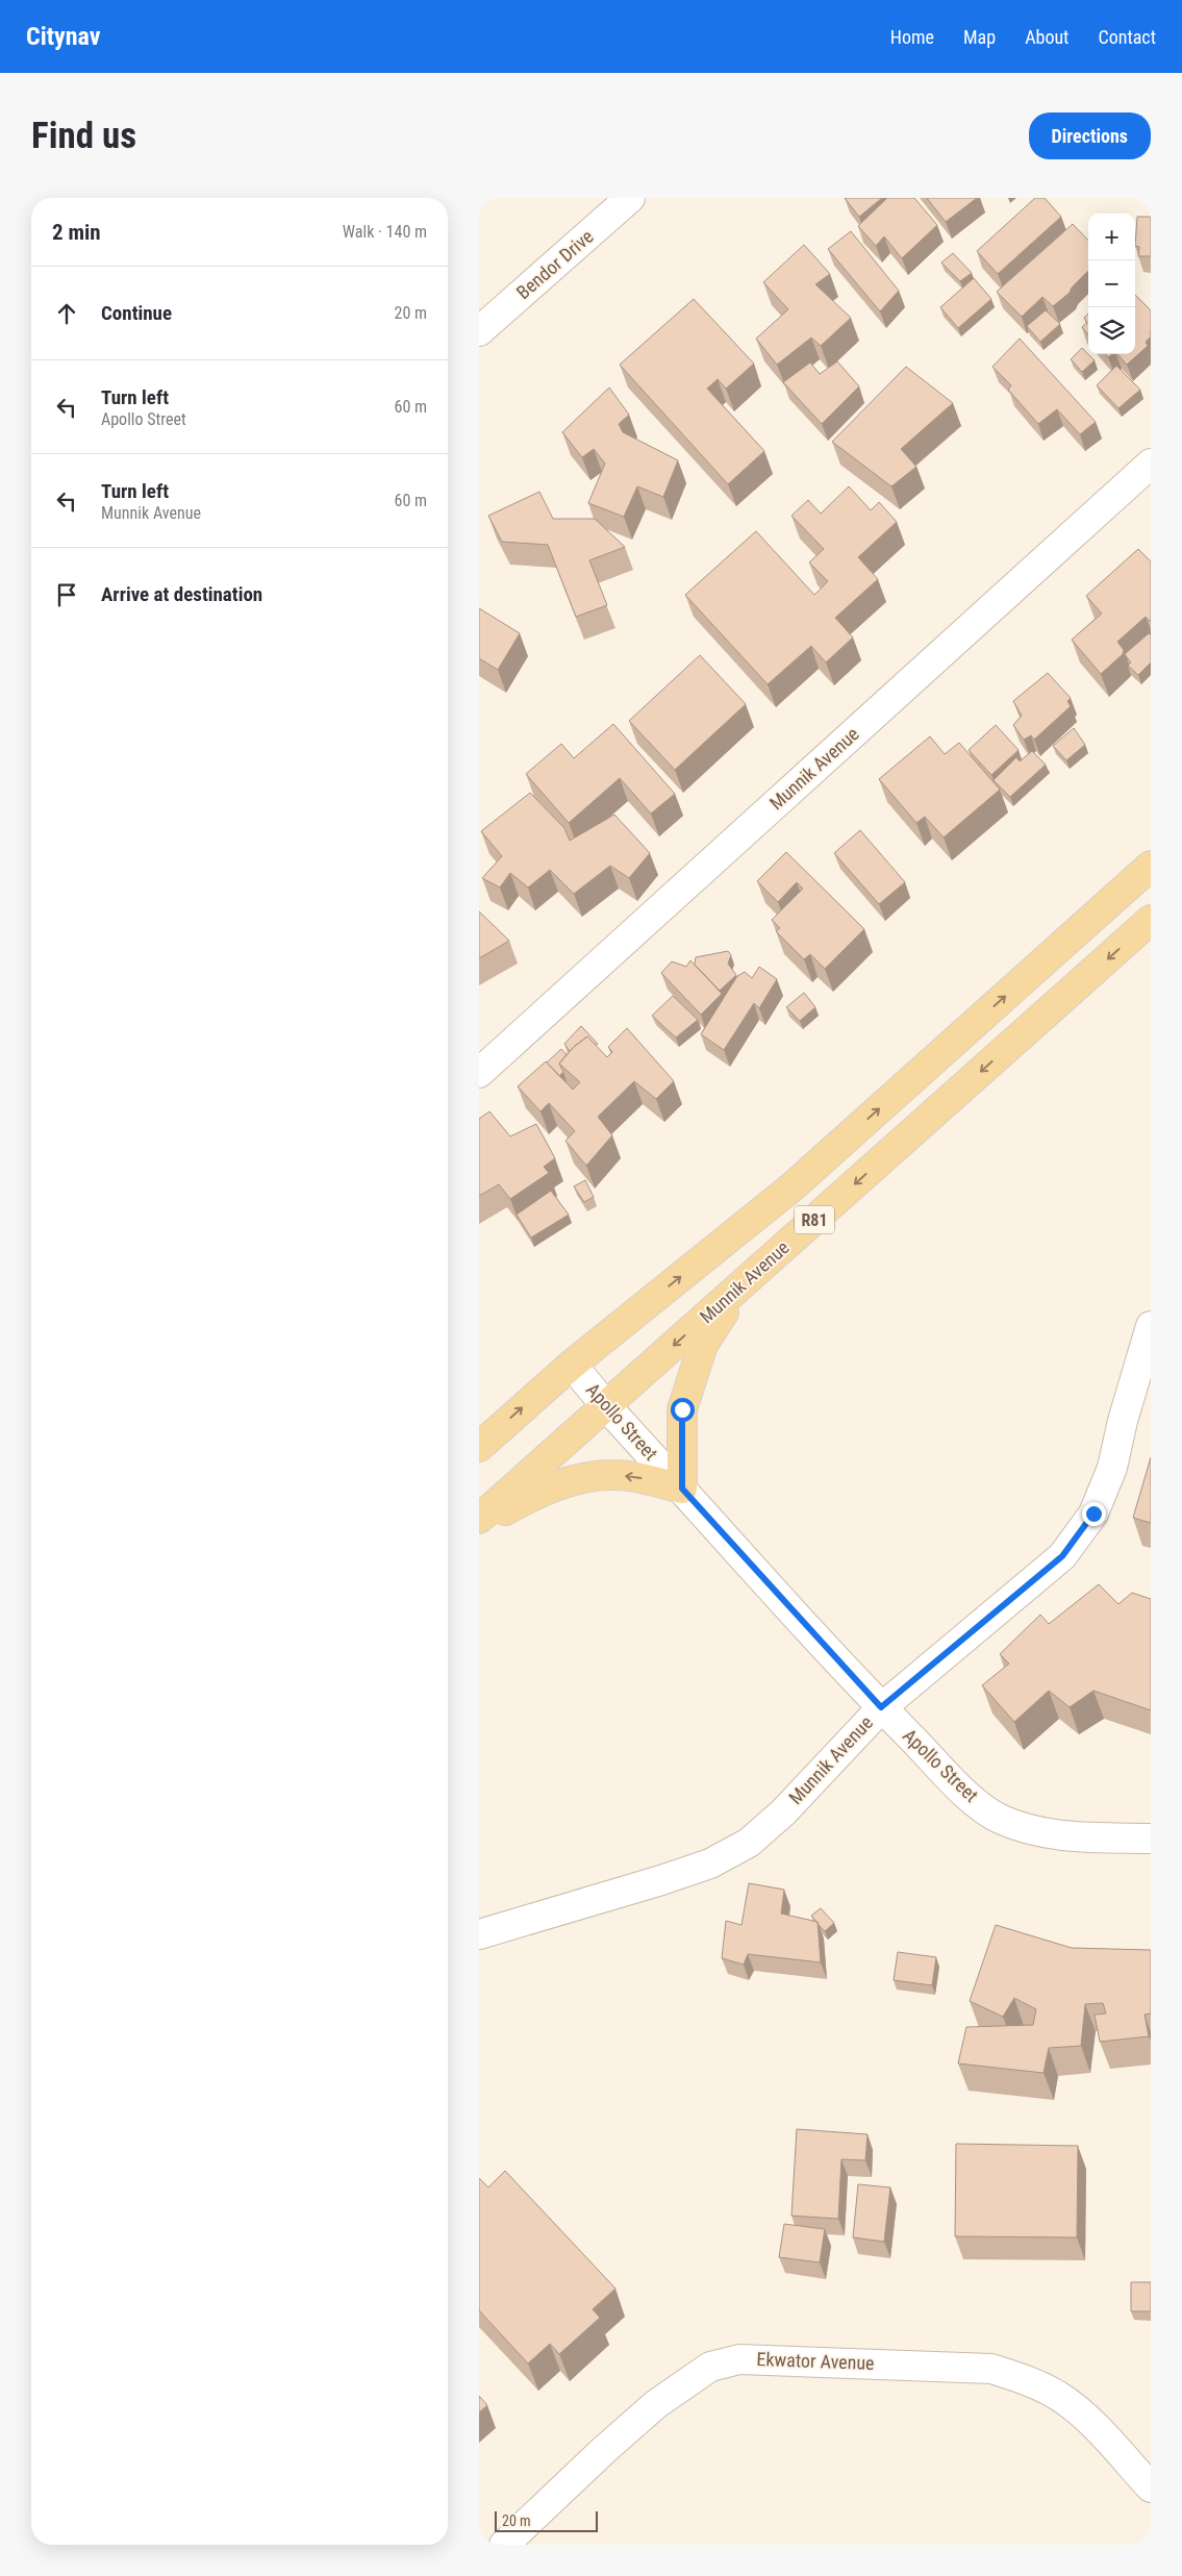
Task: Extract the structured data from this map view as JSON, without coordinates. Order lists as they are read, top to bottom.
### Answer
{
  "streets": {
    "main road": ["Munnik Avenue", "R81"],
    "street": ["Bendor Drive", "Apollo Street", "Ekwator Avenue"]
  },
  "crossings": [
    ["Munnik Avenue", "Apollo Street"],
    ["R81", "Apollo Street"]
  ],
  "scale_bar": "20 m",
  "page": {
    "header": "Citynav",
    "nav": [
      "Home",
      "Map",
      "About",
      "Contact"
    ],
    "buttons": "Directions",
    "title": "Find us",
    "heading": ["2 min", "Walk · 140 m"],
    "map_buttons": ["+", "−"],
    "list": [
      ["Continue", "20 m"],
      ["Turn left", "Apollo Street", "60 m"],
      ["Turn left", "Munnik Avenue", "60 m"],
      "Arrive at destination"
    ],
    "scale": "20 m"
  }
}
